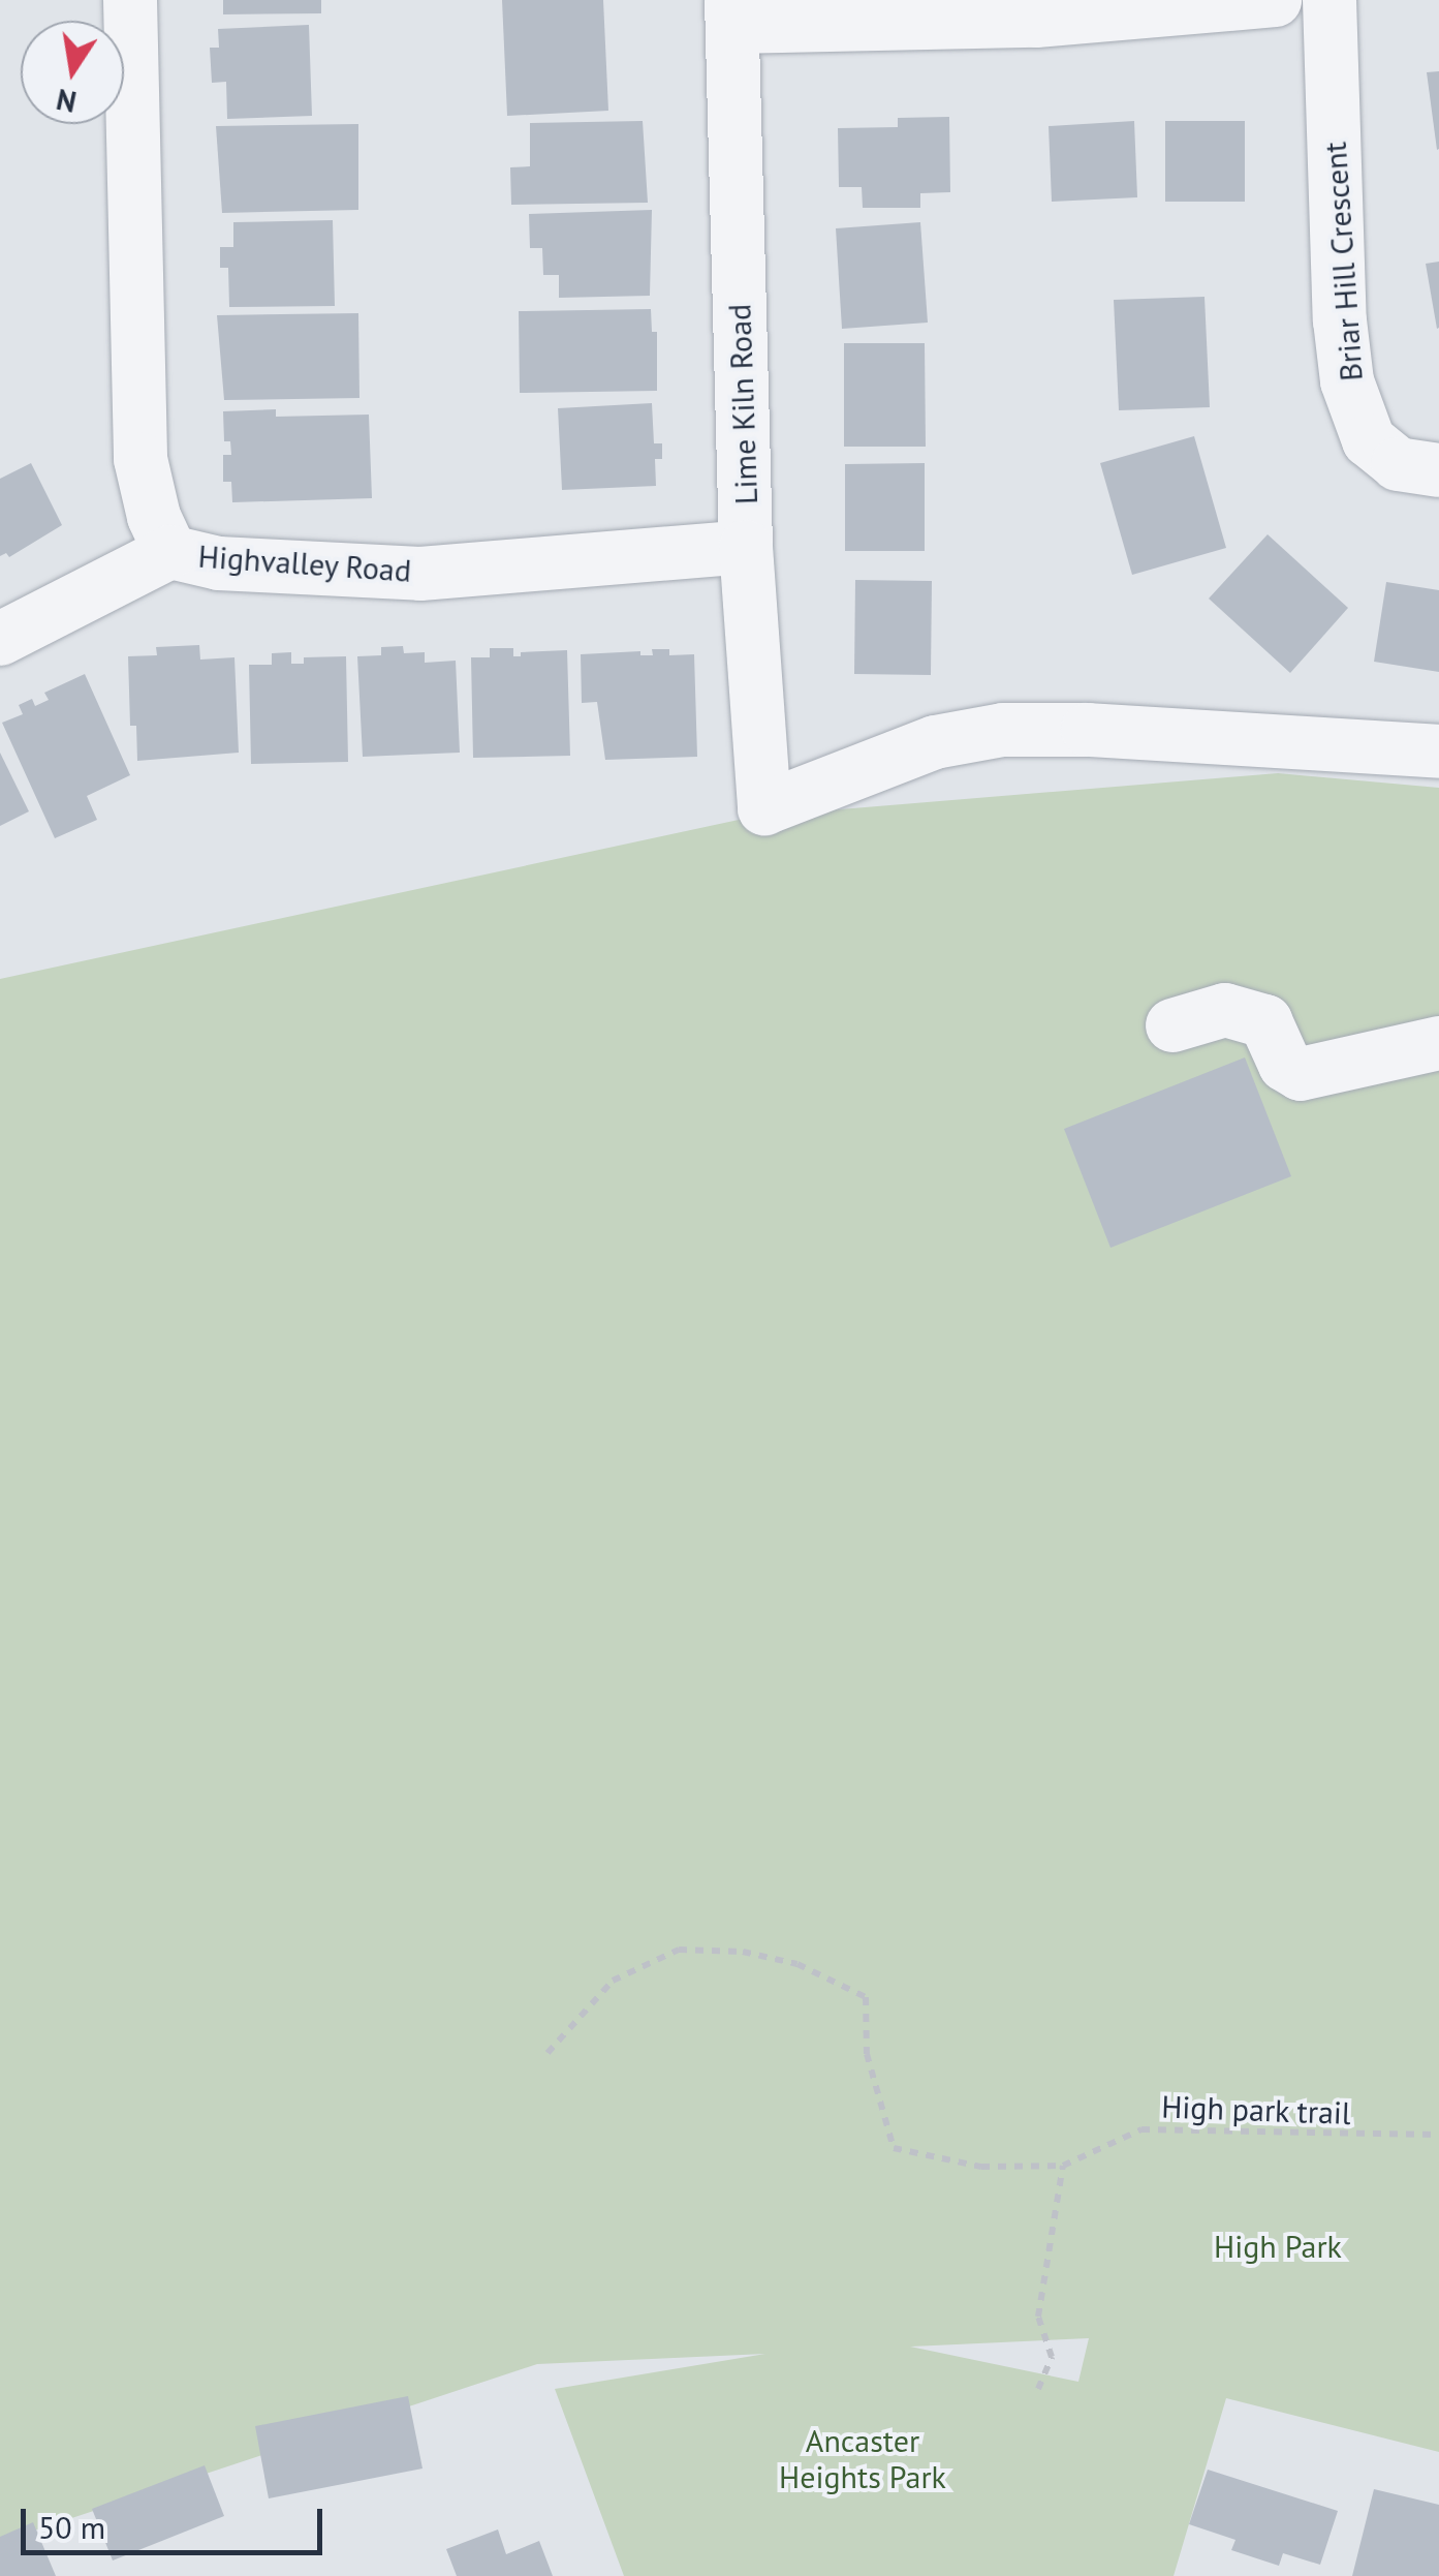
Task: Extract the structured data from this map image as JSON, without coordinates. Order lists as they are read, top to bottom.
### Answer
{
  "streets": {
    "street": ["Briar Hill Crescent", "Lime Kiln Road", "Highvalley Road"],
    "path": ["High park trail"]
  },
  "crossings": [
    ["Lime Kiln Road", "Highvalley Road"]
  ],
  "parks": ["High Park", "Ancaster Heights Park"],
  "scale_bar": "50 m",
  "north": "bottom"
}
